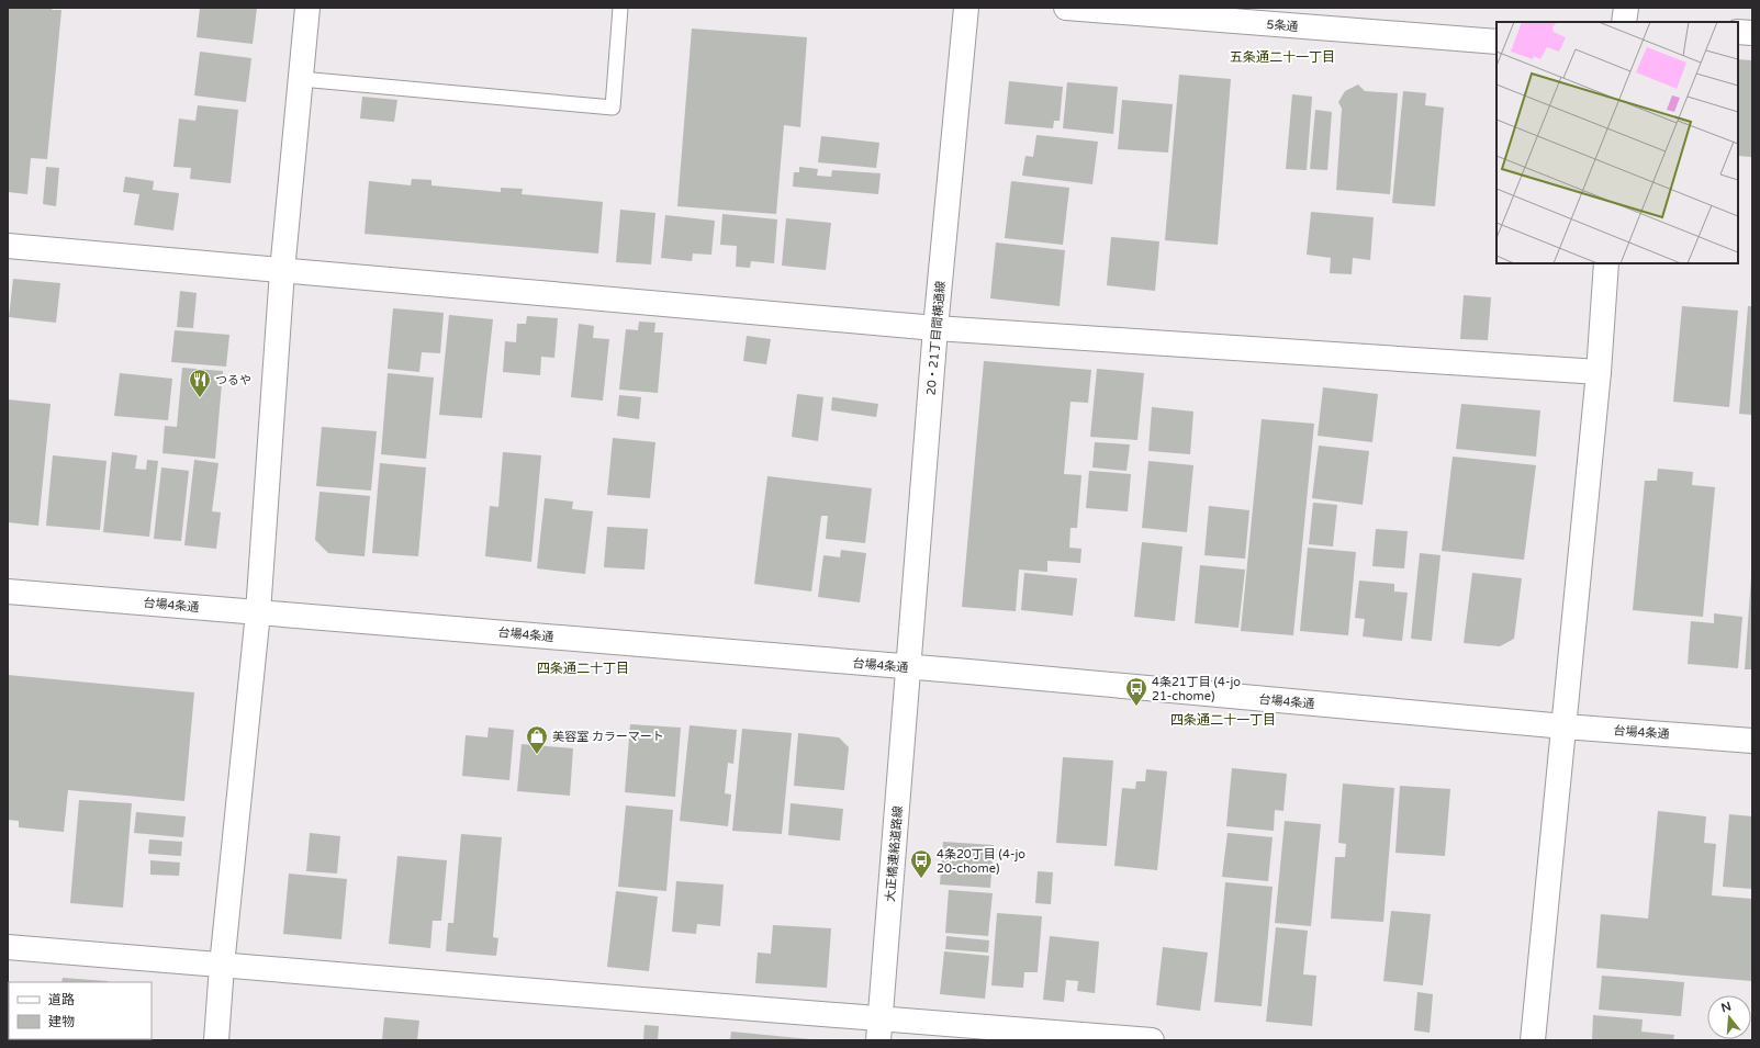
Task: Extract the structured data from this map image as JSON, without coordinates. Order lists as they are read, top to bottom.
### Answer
{
  "streets": {
    "street": [
      "5条通",
      "20・21丁目間横通線",
      "台場4条通",
      "大正橋連絡道路線"
    ]
  },
  "crossings": [
    ["20・21丁目間横通線", "台場4条通"],
    ["20・21丁目間横通線", "大正橋連絡道路線"],
    ["台場4条通", "大正橋連絡道路線"]
  ],
  "districts": ["五条通二十一丁目", "四条通二十丁目", "四条通二十一丁目"],
  "places": {
    "restaurant": ["つるや"],
    "bus stop": ["4条21丁目 (4-jo 21-chome)", "4条20丁目 (4-jo 20-chome)"],
    "shop": ["美容室 カラーマート"]
  },
  "legend": ["道路", "建物"],
  "north": "top"
}
